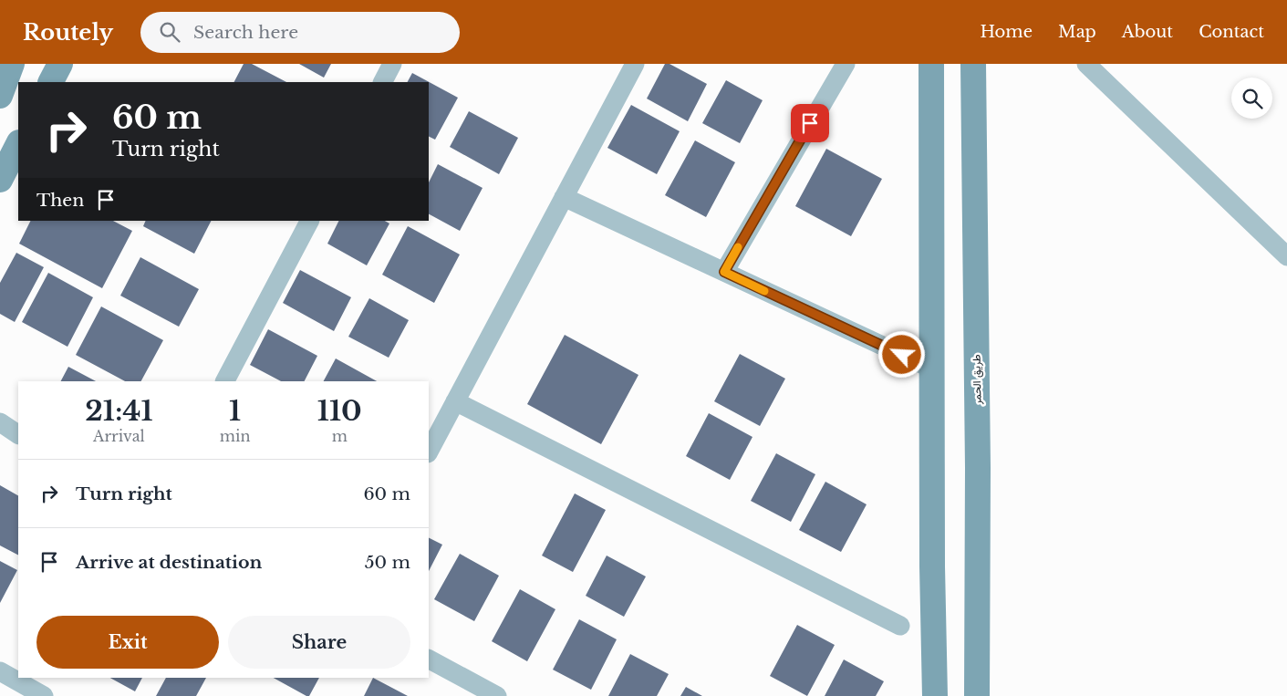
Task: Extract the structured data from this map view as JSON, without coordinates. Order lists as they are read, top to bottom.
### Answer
{
  "streets": {
    "street": ["طريق الحمر"]
  },
  "page": {
    "header": "Routely",
    "search": "Search here",
    "nav": [
      "Home",
      "Map",
      "About",
      "Contact"
    ],
    "turn": ["60 m", "Turn right"],
    "then": "Then",
    "eta": [
      "21:41",
      "Arrival",
      "1",
      "min",
      "110",
      "m"
    ],
    "list": [
      {
        "name": "Turn right",
        "value": "60 m"
      },
      {
        "name": "Arrive at destination",
        "value": "50 m"
      }
    ],
    "buttons": ["Exit", "Share"]
  }
}
